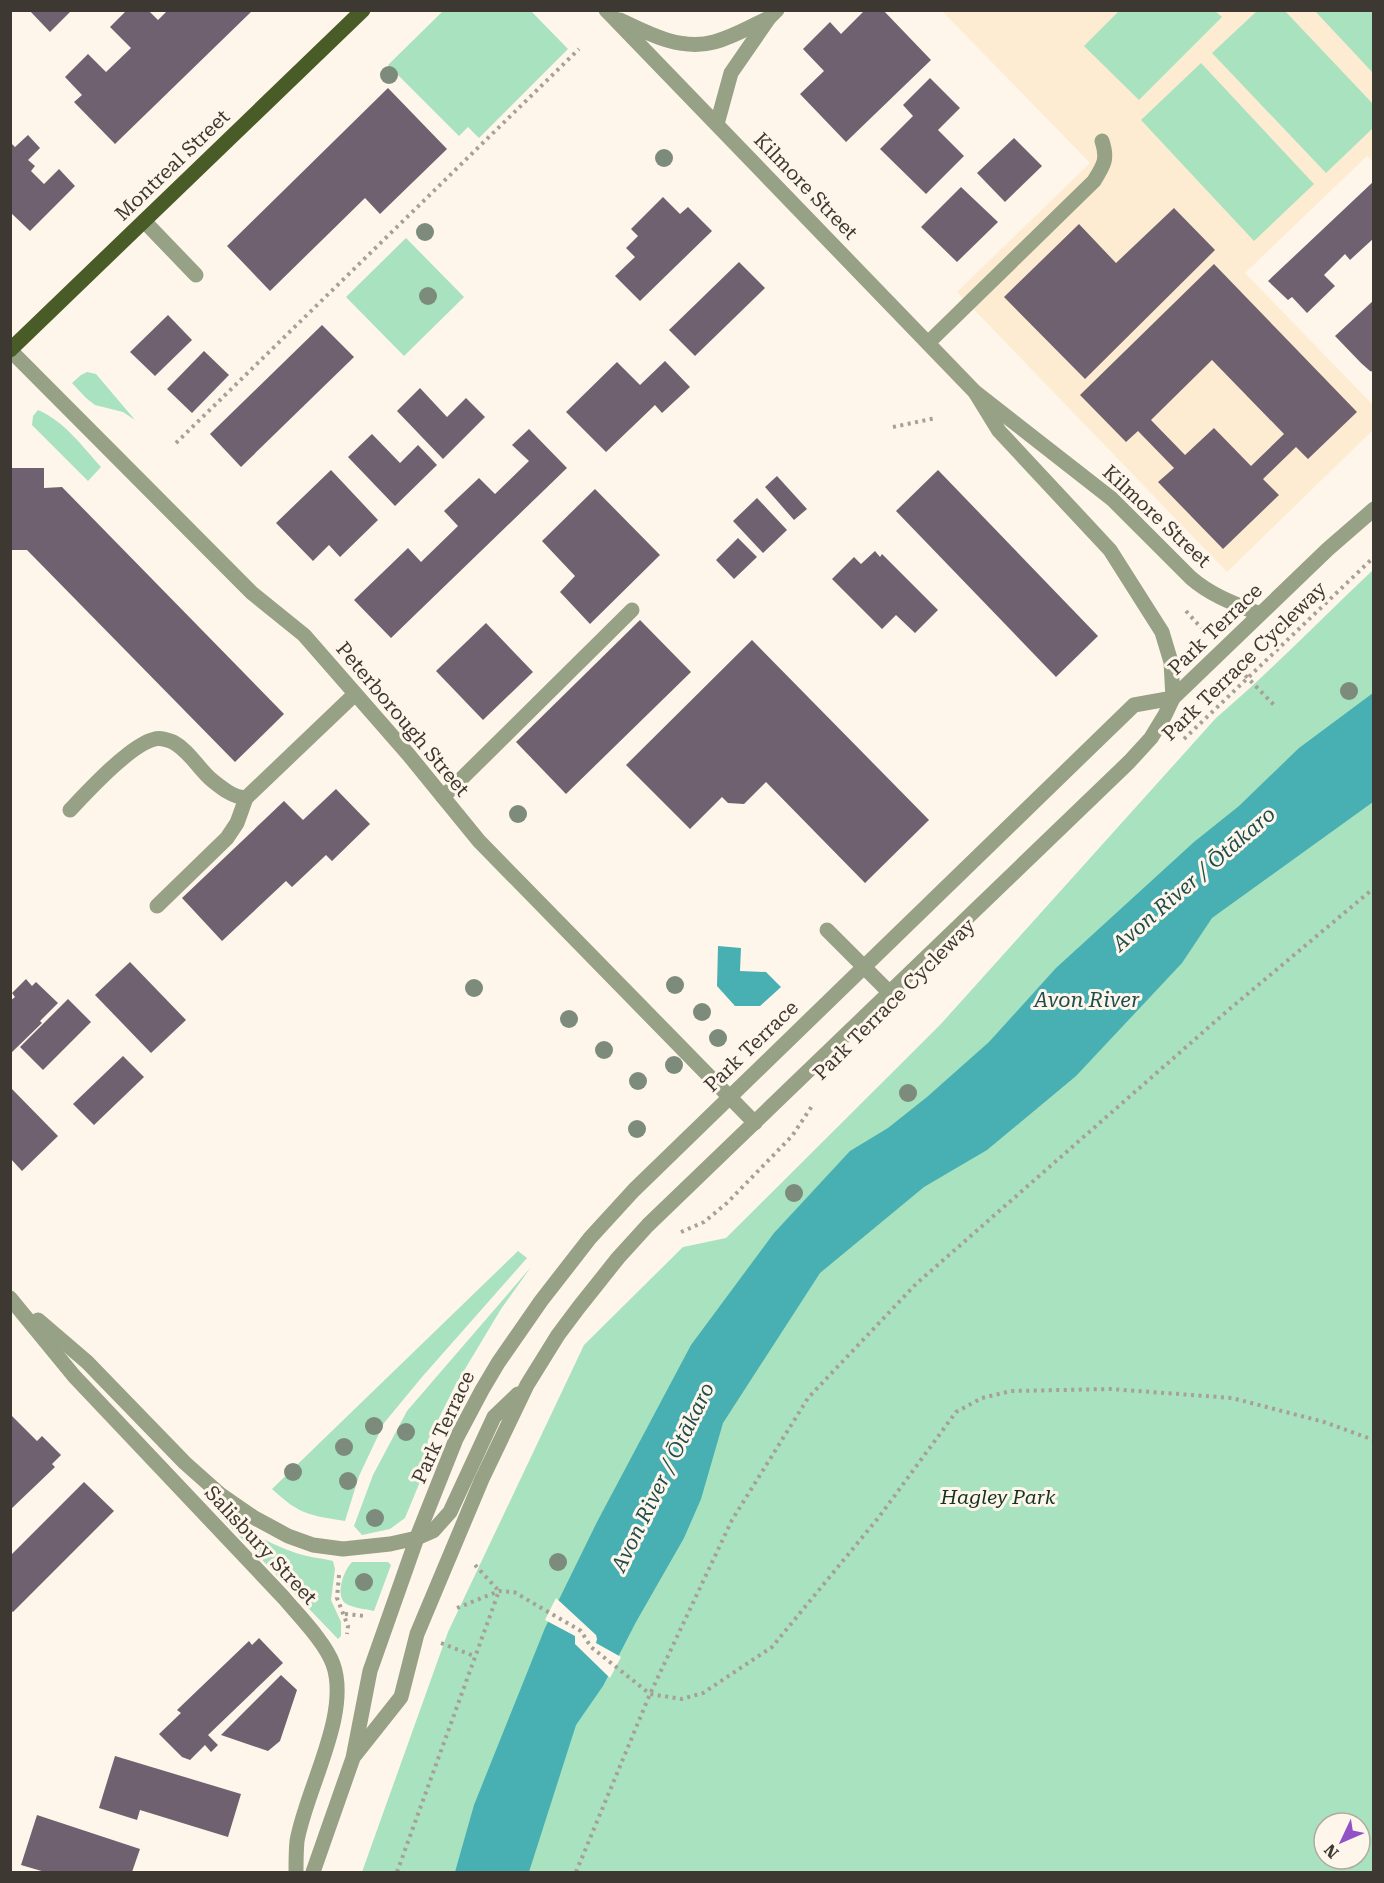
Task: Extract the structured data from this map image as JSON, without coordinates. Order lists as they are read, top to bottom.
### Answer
{
  "streets": {
    "main road": ["Montreal Street"],
    "street": [
      "Kilmore Street",
      "Park Terrace",
      "Peterborough Street",
      "Salisbury Street"
    ],
    "path": ["Park Terrace Cycleway"]
  },
  "crossings": [
    ["Montreal Street", "Peterborough Street"],
    ["Kilmore Street", "Park Terrace"],
    ["Park Terrace", "Peterborough Street"],
    ["Park Terrace", "Salisbury Street"]
  ],
  "water": ["Avon River / Ōtākaro", "Avon River"],
  "parks": ["Hagley Park"],
  "north": "bottom left"
}
